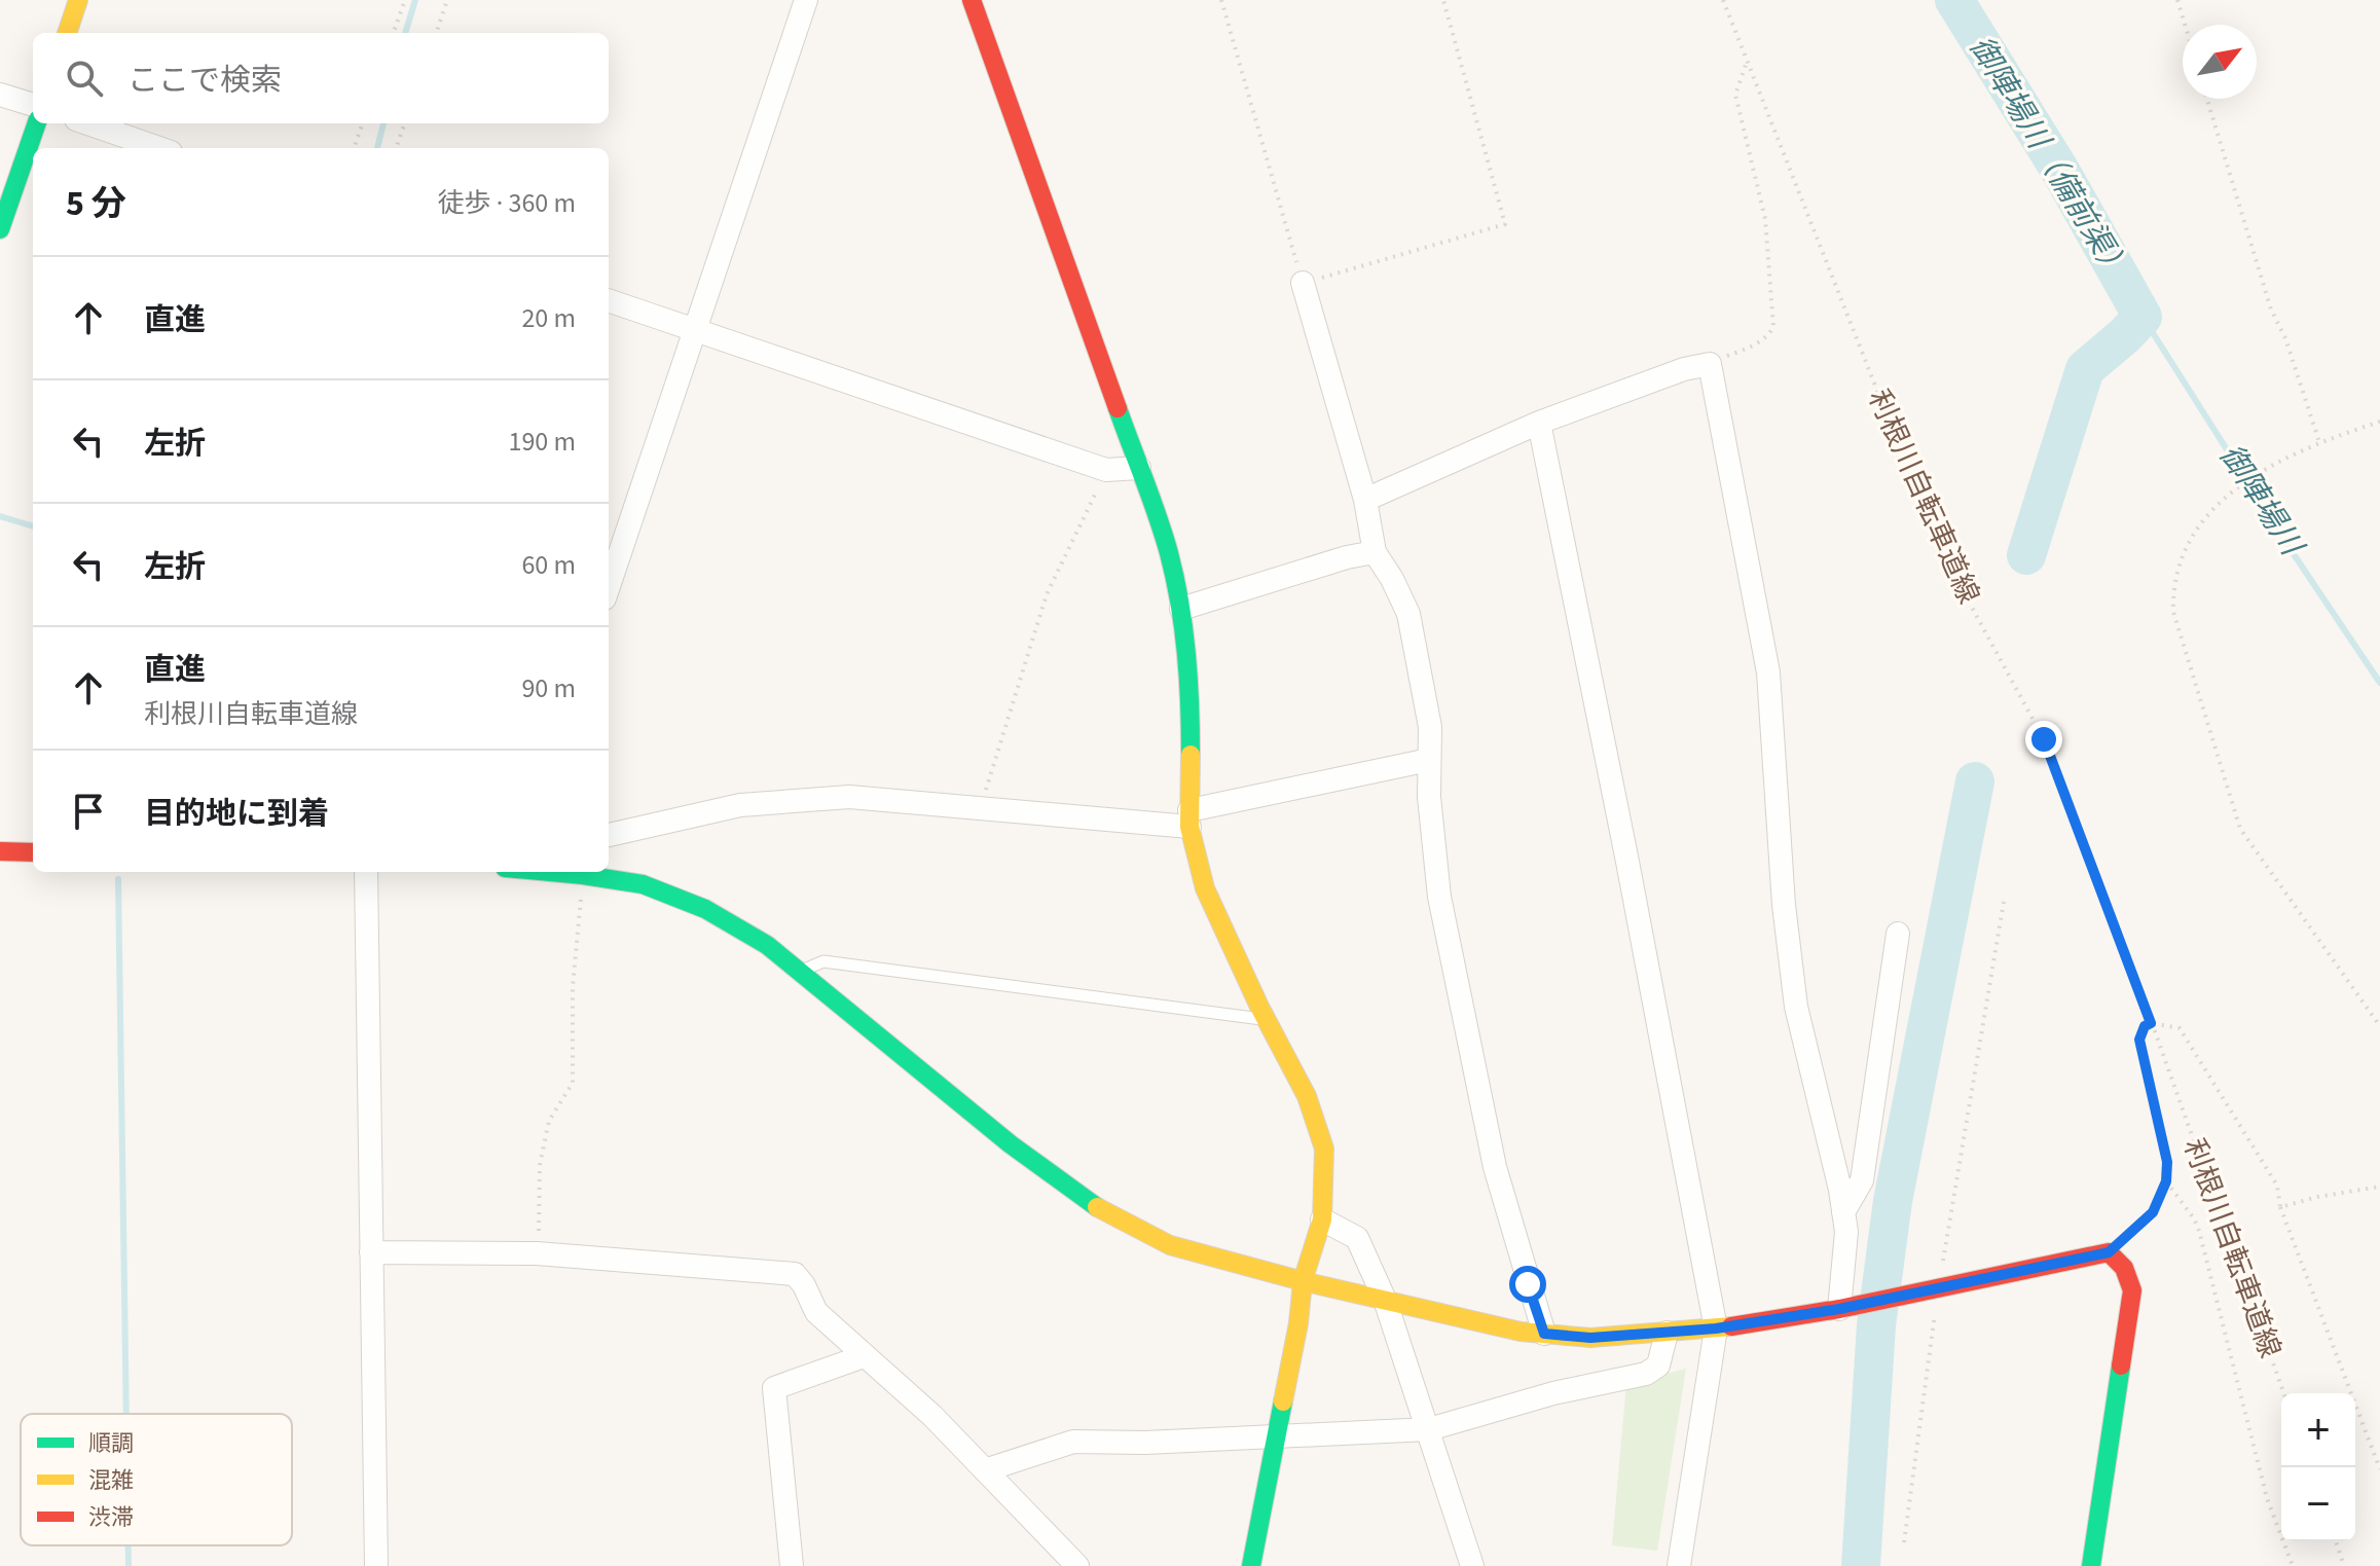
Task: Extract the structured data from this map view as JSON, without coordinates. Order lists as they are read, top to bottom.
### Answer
{
  "streets": {
    "path": ["利根川自転車道線"]
  },
  "water": ["御陣場川（備前渠）", "御陣場川"],
  "legend": ["順調", "混雑", "渋滞"],
  "north": "top right",
  "page": {
    "search": "ここで検索",
    "heading": ["5 分", "徒歩 · 360 m"],
    "list": [
      ["直進", "20 m"],
      ["左折", "190 m"],
      ["左折", "60 m"],
      ["直進", "利根川自転車道線", "90 m"],
      "目的地に到着"
    ],
    "map_buttons": ["+", "−"]
  }
}
